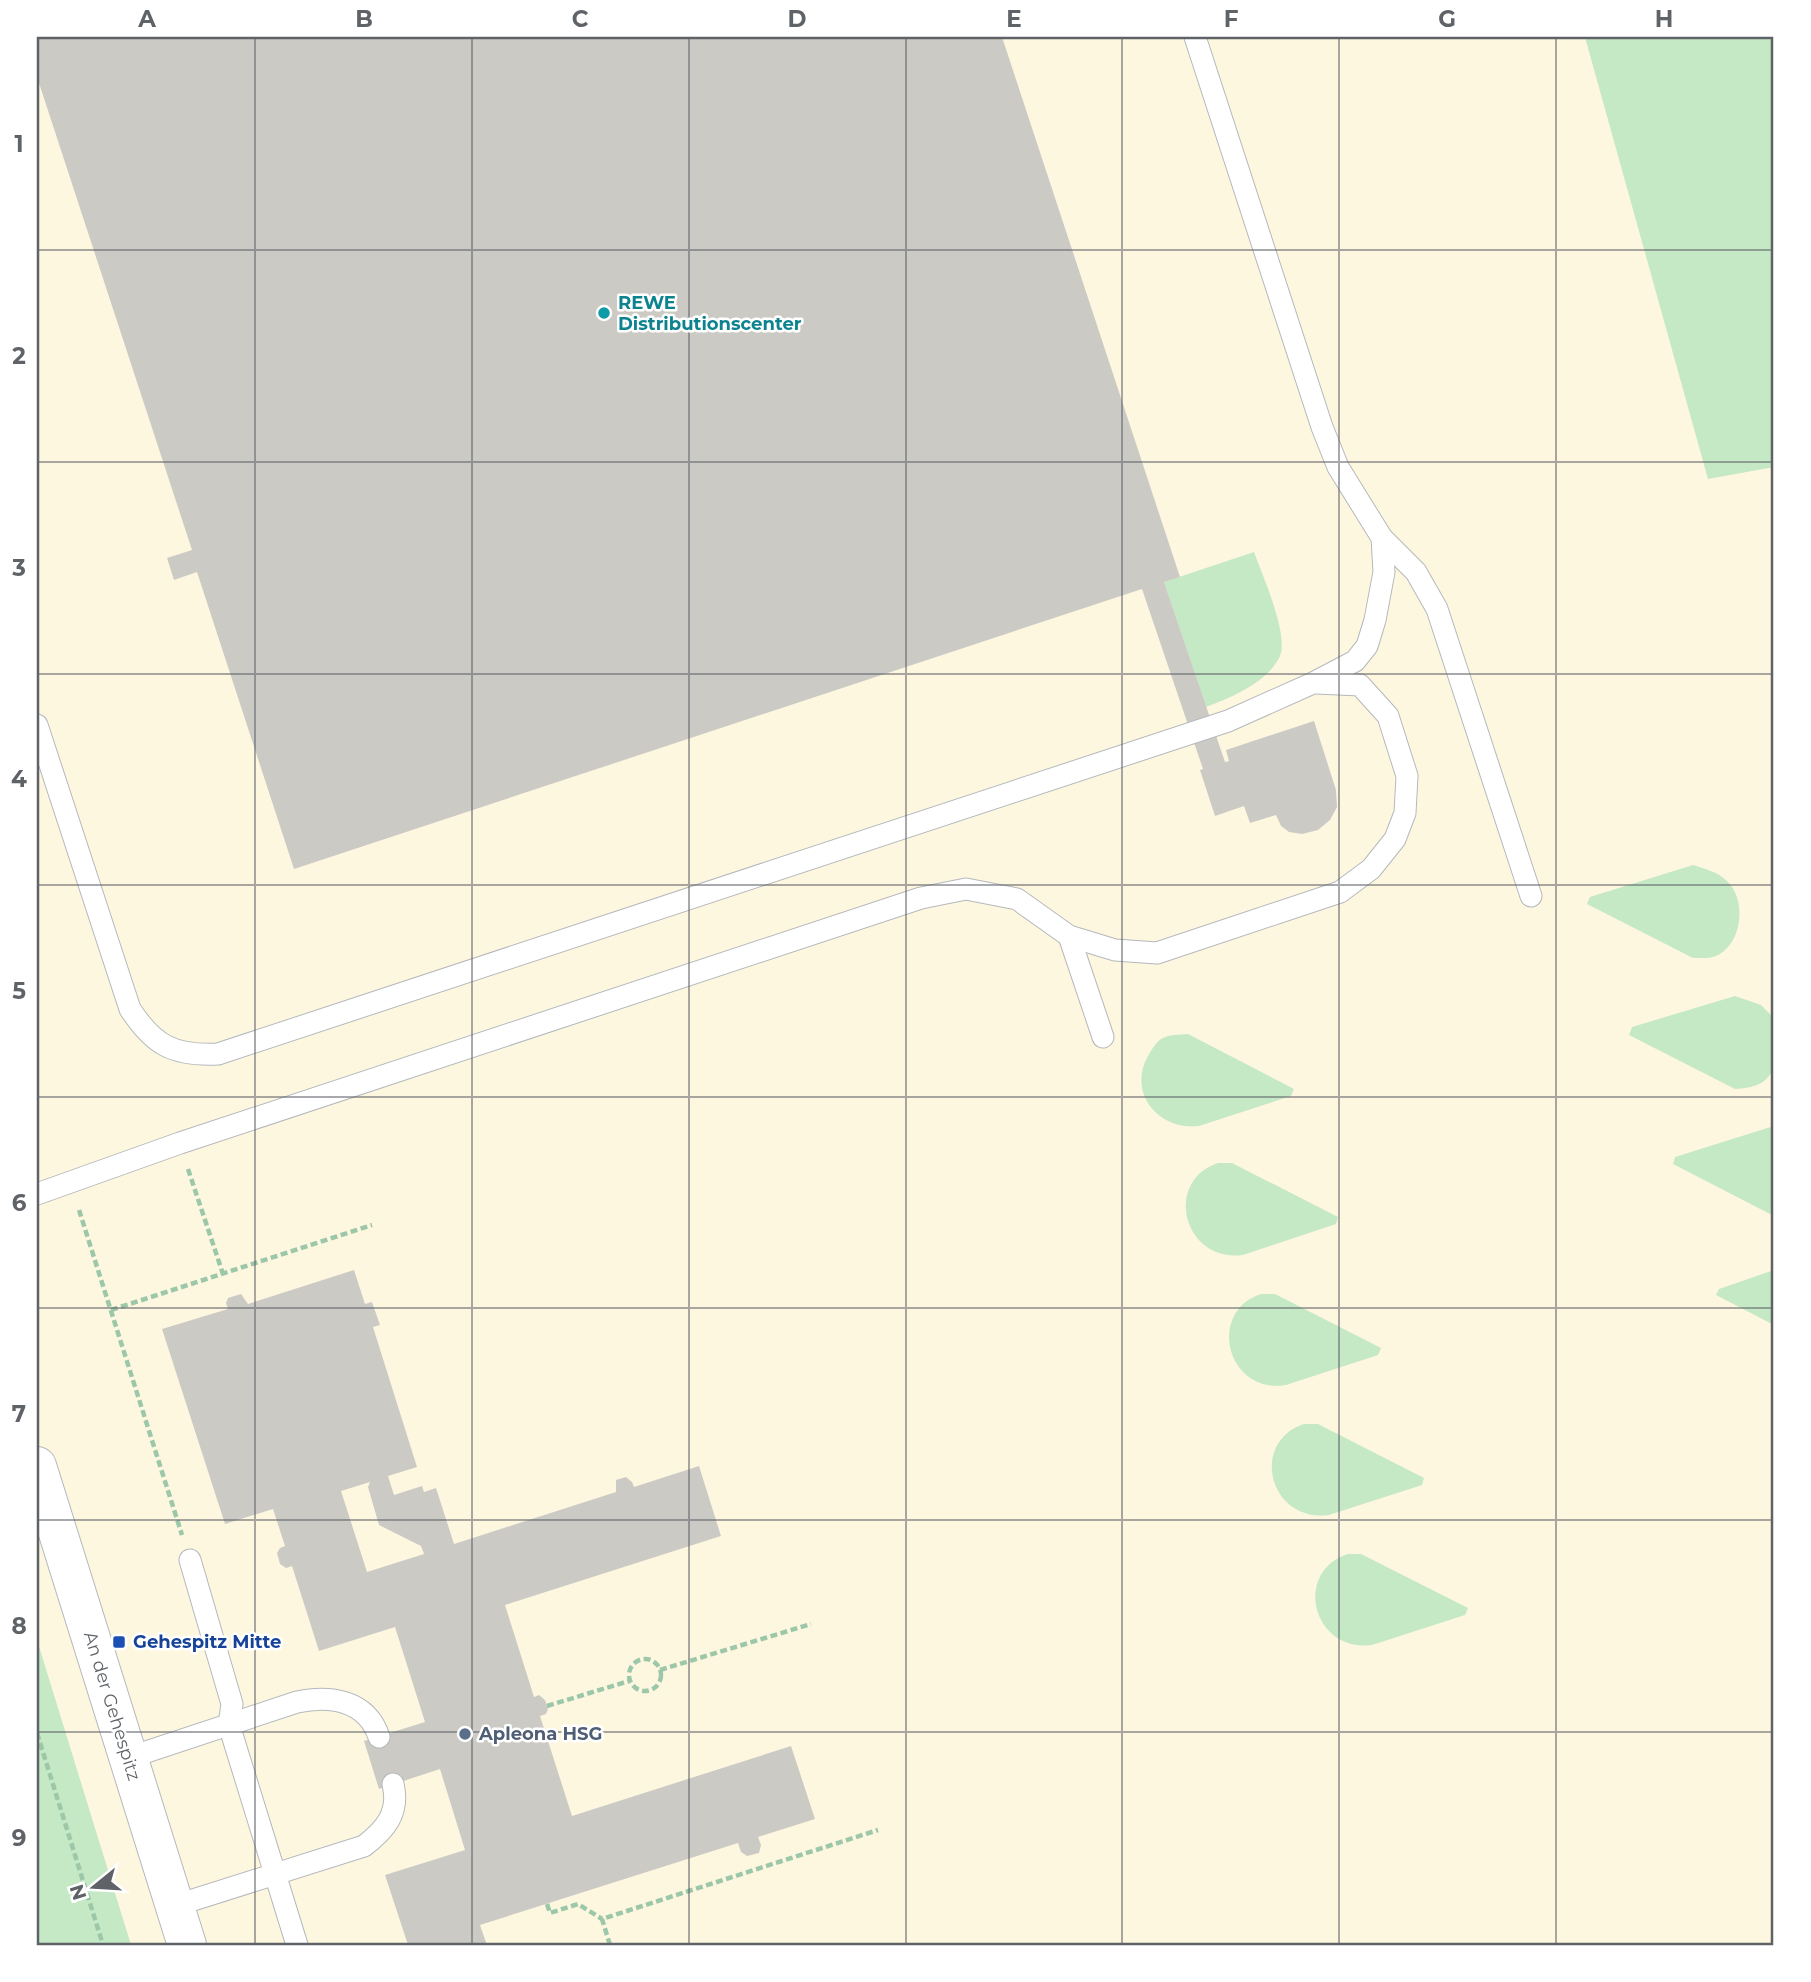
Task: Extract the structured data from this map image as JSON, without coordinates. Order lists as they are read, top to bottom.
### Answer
{
  "streets": {
    "street": ["An der Gehespitz"]
  },
  "places": {
    "other": ["REWE Distributionscenter", "Apleona HSG"],
    "transit": ["Gehespitz Mitte"]
  },
  "north": "left",
  "grid": {
    "columns": [
      "A",
      "B",
      "C",
      "D",
      "E",
      "F",
      "G",
      "H"
    ],
    "rows": [
      "1",
      "2",
      "3",
      "4",
      "5",
      "6",
      "7",
      "8",
      "9"
    ]
  }
}
